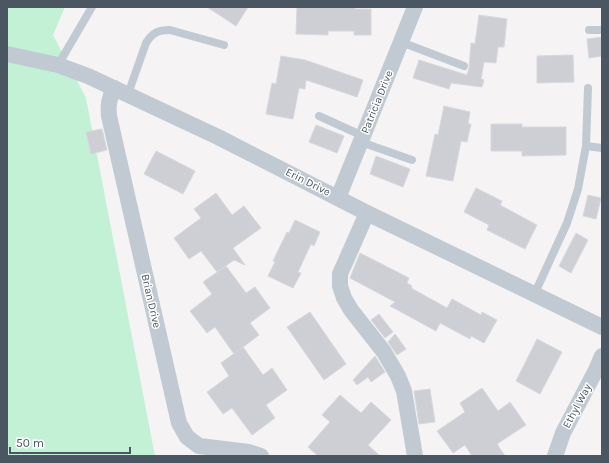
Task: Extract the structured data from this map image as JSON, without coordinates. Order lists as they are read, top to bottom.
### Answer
{
  "streets": {
    "street": [
      "Patricia Drive",
      "Erin Drive",
      "Brian Drive",
      "Ethyl Way"
    ]
  },
  "crossings": [
    ["Patricia Drive", "Erin Drive"],
    ["Erin Drive", "Brian Drive"]
  ],
  "scale_bar": "50 m"
}
